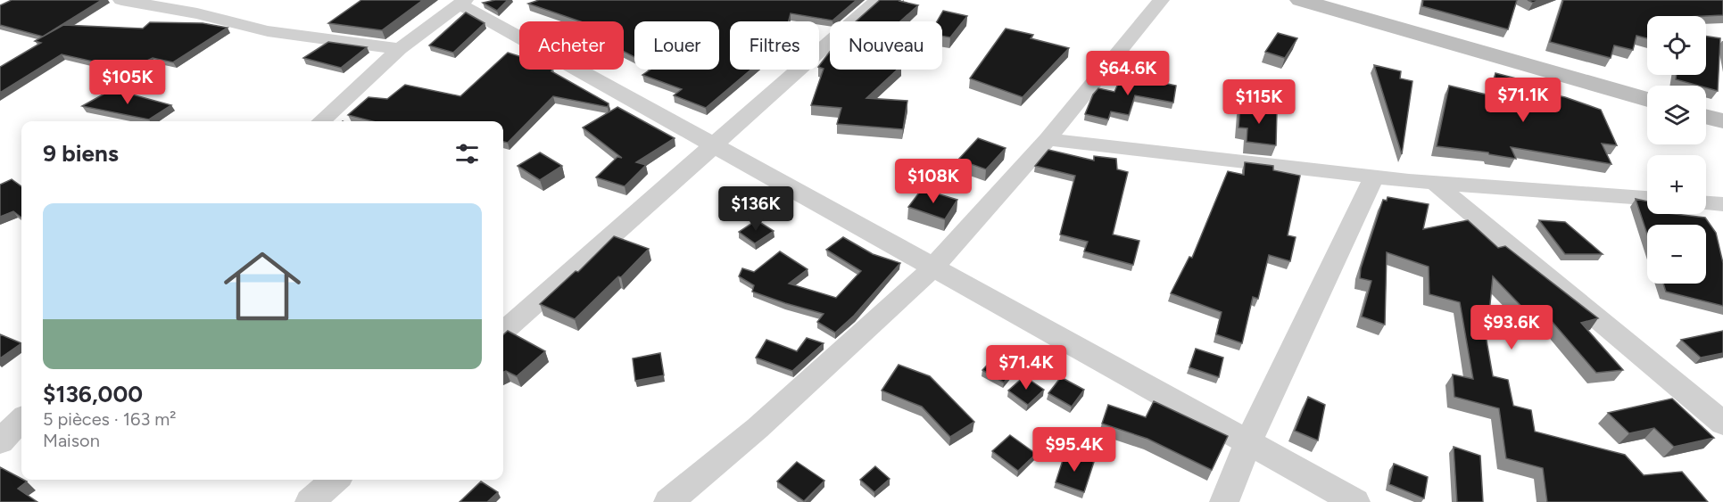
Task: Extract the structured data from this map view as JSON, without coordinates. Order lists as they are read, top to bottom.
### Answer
{
  "page": {
    "map_buttons": ["+", "−"],
    "chip": [
      "Acheter",
      "Louer",
      "Filtres",
      "Nouveau"
    ],
    "price": [
      "$64.6K",
      "$105K",
      "$71.1K",
      "$115K",
      "$108K",
      "$136K",
      "$93.6K",
      "$71.4K",
      "$95.4K"
    ],
    "heading": "9 biens",
    "list": [
      {
        "name": "$136,000",
        "note": "5 pièces · 163 m² · Maison"
      }
    ]
  }
}
